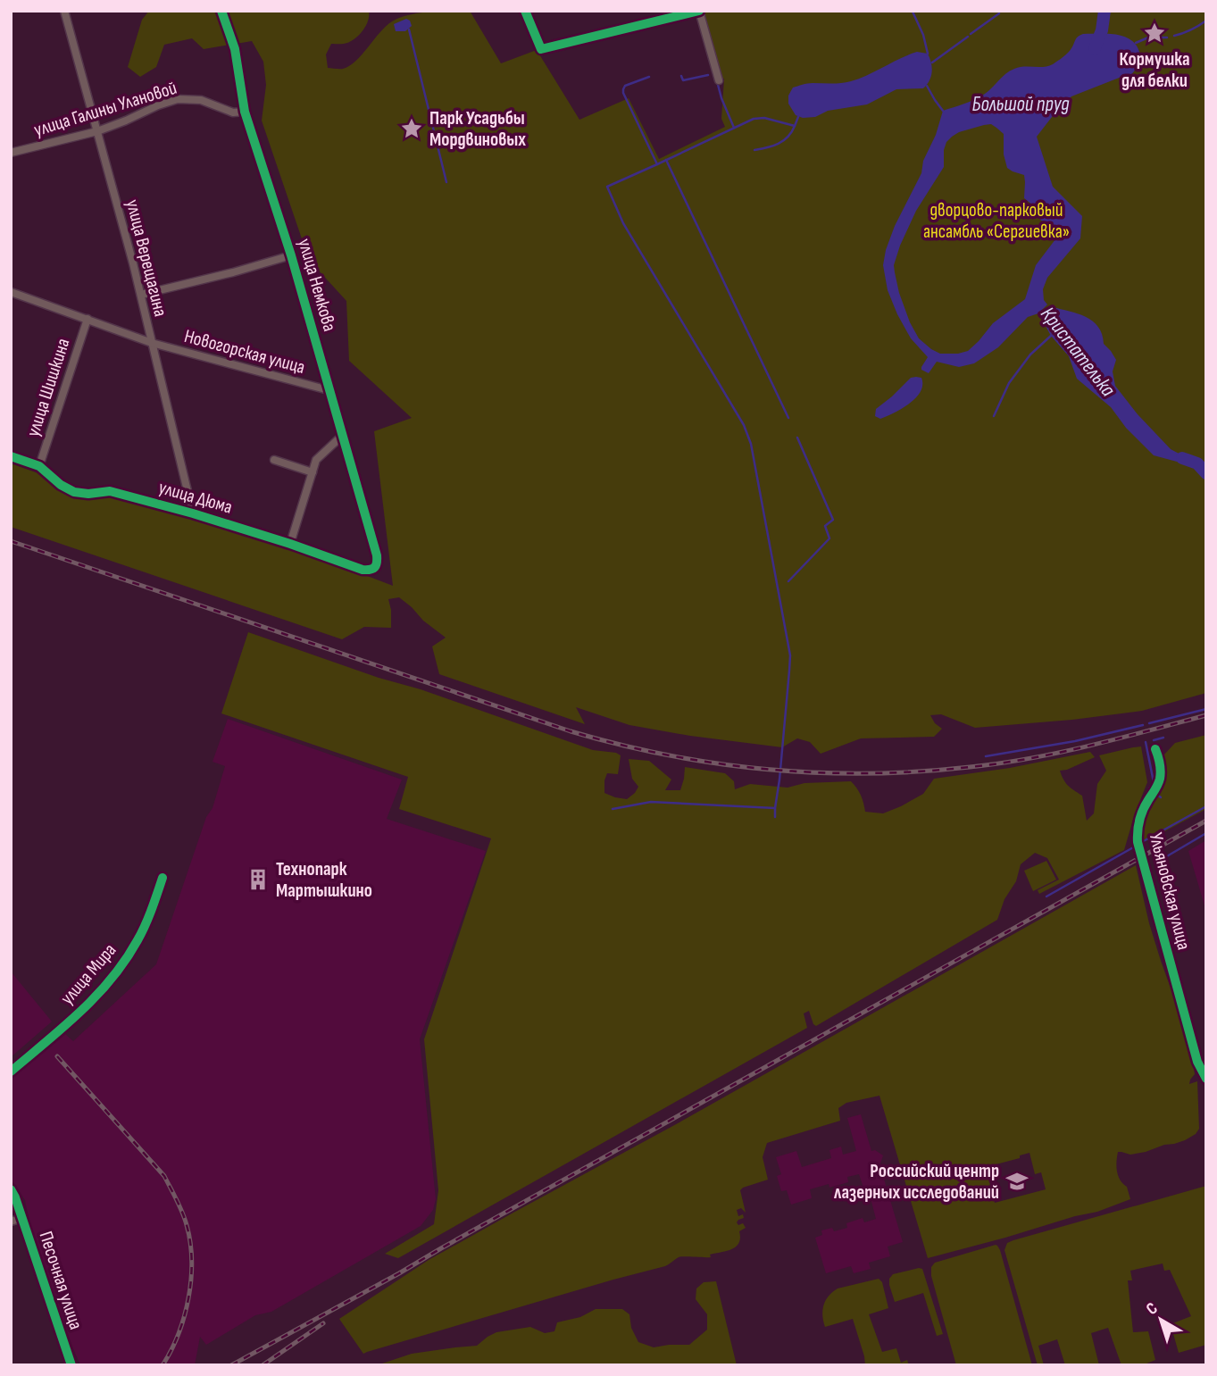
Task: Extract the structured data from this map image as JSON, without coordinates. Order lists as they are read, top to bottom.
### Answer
{
  "streets": {
    "street": [
      "улица Галины Улановой",
      "улица Верещагина",
      "улица Немкова",
      "Новогорская улица",
      "улица Шишкина",
      "улица Дюма",
      "Ульяновская улица",
      "улица Мира",
      "Песочная улица"
    ]
  },
  "crossings": [
    ["улица Галины Улановой", "улица Верещагина"],
    ["улица Галины Улановой", "улица Немкова"],
    ["улица Верещагина", "Новогорская улица"],
    ["улица Верещагина", "улица Дюма"],
    ["улица Немкова", "Новогорская улица"],
    ["улица Немкова", "улица Дюма"],
    ["Новогорская улица", "улица Шишкина"],
    ["улица Шишкина", "улица Дюма"]
  ],
  "water": ["Большой пруд", "Кристателька"],
  "parks": ["дворцово-парковый ансамбль «Сергиевка»"],
  "places": {
    "place": ["Кормушка для белки", "Парк Усадьбы Мордвиновых"],
    "building": ["Технопарк Мартышкино"],
    "school or university": ["Российский центр лазерных исследований"]
  },
  "north": "top left"
}
